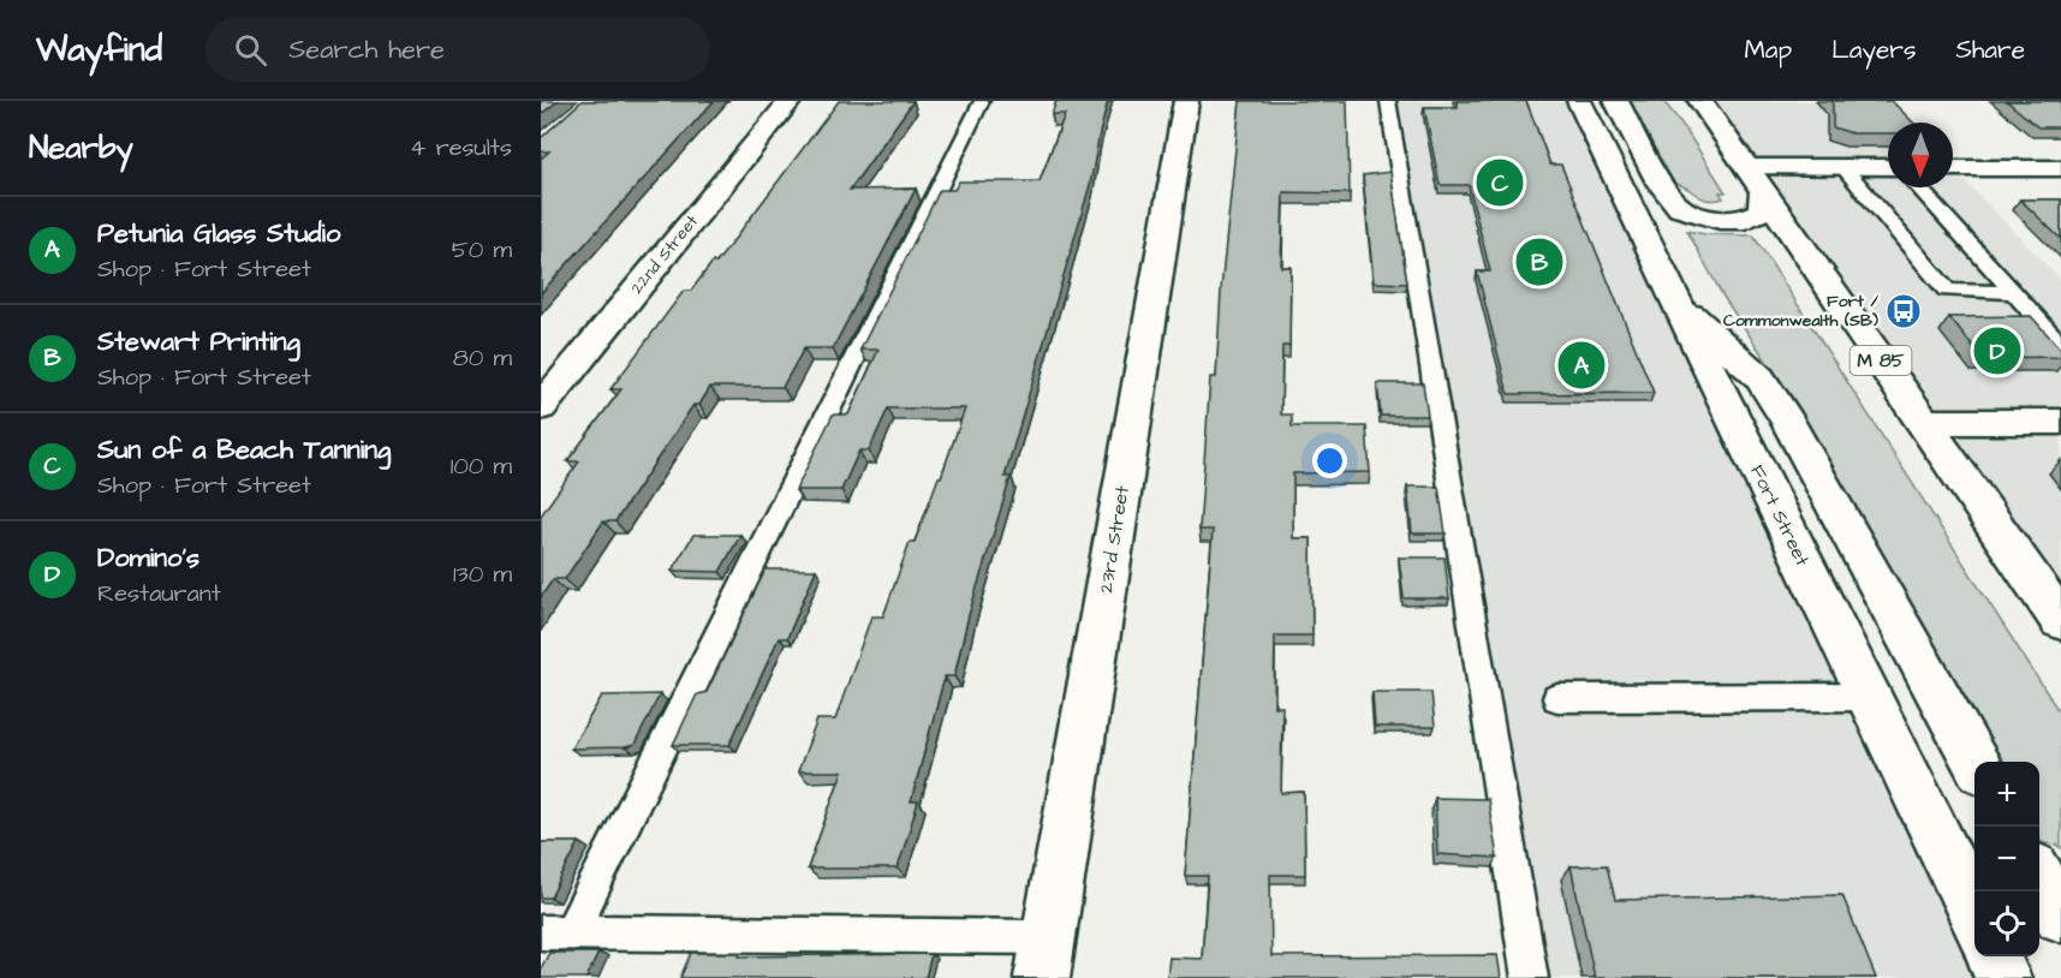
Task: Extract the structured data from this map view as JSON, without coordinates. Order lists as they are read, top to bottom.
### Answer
{
  "streets": {
    "main road": [
      "22nd Street",
      "M 85",
      "Fort Street",
      "23rd Street"
    ]
  },
  "places": {
    "bus stop": ["Fort / Commonwealth (SB)"]
  },
  "north": "bottom",
  "page": {
    "header": "Wayfind",
    "search": "Search here",
    "nav": ["Map", "Layers", "Share"],
    "heading": ["Nearby", "4 results"],
    "pins": [
      "C",
      "B",
      "D",
      "A"
    ],
    "list": [
      {
        "mark": "A",
        "name": "Petunia Glass Studio",
        "note": "Shop · Fort Street",
        "value": "50 m"
      },
      {
        "mark": "B",
        "name": "Stewart Printing",
        "note": "Shop · Fort Street",
        "value": "80 m"
      },
      {
        "mark": "C",
        "name": "Sun of a Beach Tanning",
        "note": "Shop · Fort Street",
        "value": "100 m"
      },
      {
        "mark": "D",
        "name": "Domino's",
        "note": "Restaurant",
        "value": "130 m"
      }
    ],
    "map_buttons": ["+", "−"]
  }
}
